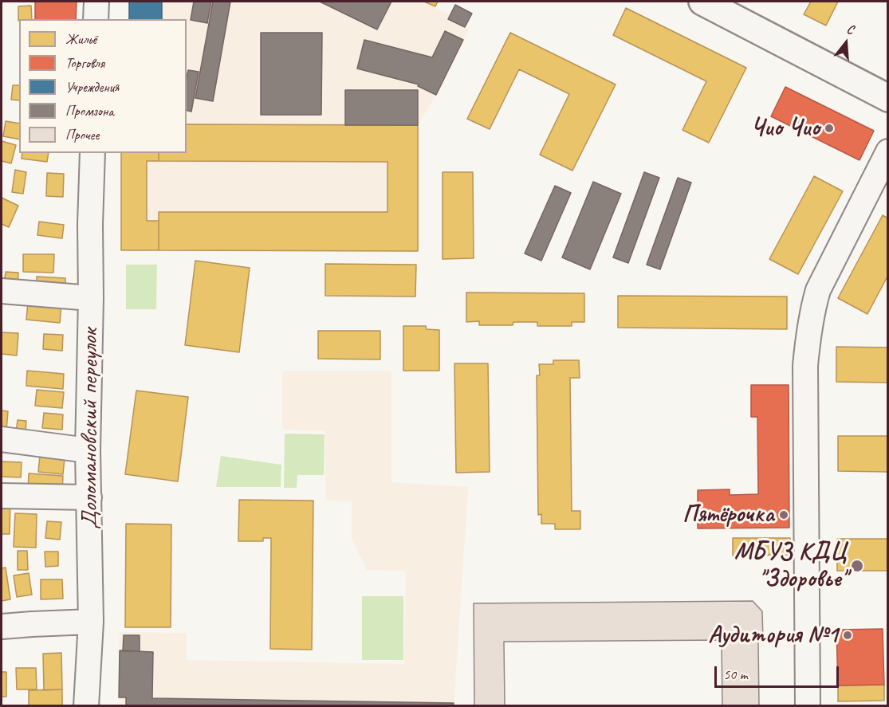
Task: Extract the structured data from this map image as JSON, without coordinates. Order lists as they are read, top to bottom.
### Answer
{
  "streets": {
    "street": ["Доломановский переулок"]
  },
  "places": [
    "Чио Чио",
    "Пятёрочка",
    "МБУЗ КДЦ \"Здоровье\"",
    "Аудитория №1"
  ],
  "legend": [
    "Жильё",
    "Торговля",
    "Учреждения",
    "Промзона",
    "Прочее"
  ],
  "scale_bar": "50 m",
  "north": "top"
}
